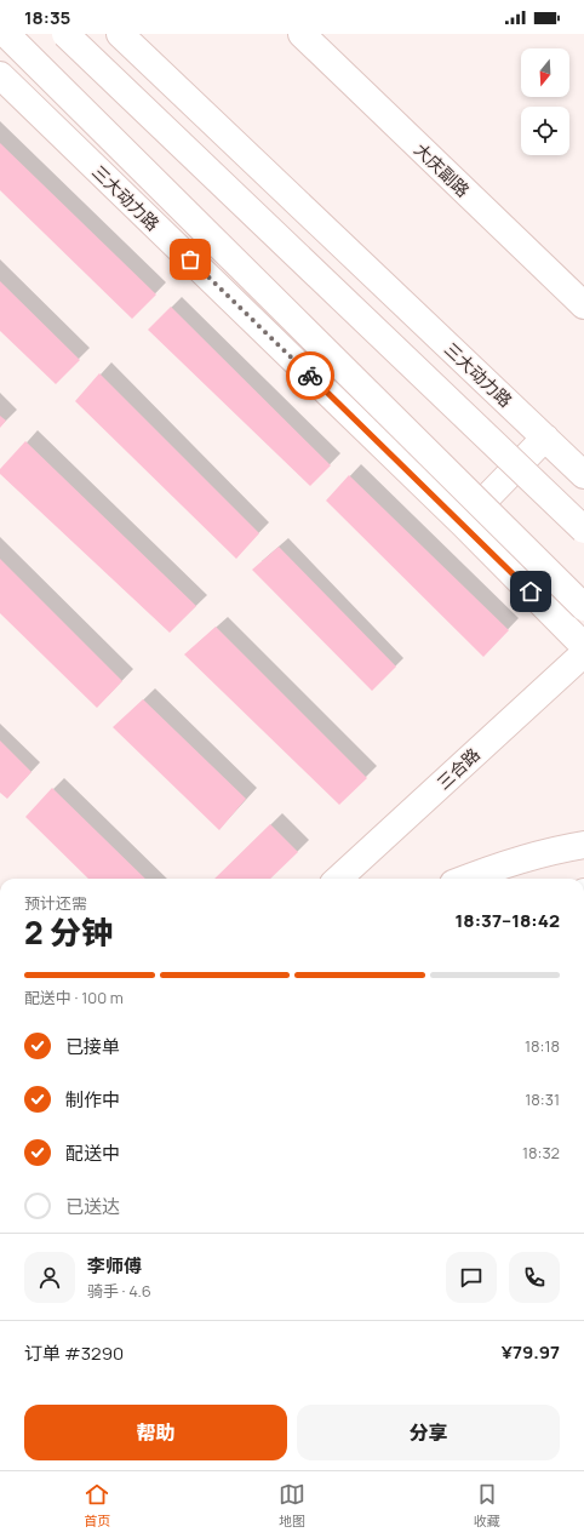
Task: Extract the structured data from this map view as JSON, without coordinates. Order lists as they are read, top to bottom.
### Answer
{
  "streets": {
    "main road": ["大庆副路", "三大动力路", "三合路"]
  },
  "north": "bottom",
  "page": {
    "status": "18:35",
    "heading": ["2 分钟", "预计还需", "18:37–18:42"],
    "panel": [
      "李师傅",
      "骑手 · 4.6",
      "订单 #3290",
      "¥79.97"
    ],
    "bar": "配送中 · 100 m",
    "list": [
      ["已接单", "18:18"],
      ["制作中", "18:31"],
      ["配送中", "18:32"],
      "已送达"
    ],
    "buttons": ["帮助", "分享"],
    "tabs": ["首页", "地图", "收藏"]
  }
}
